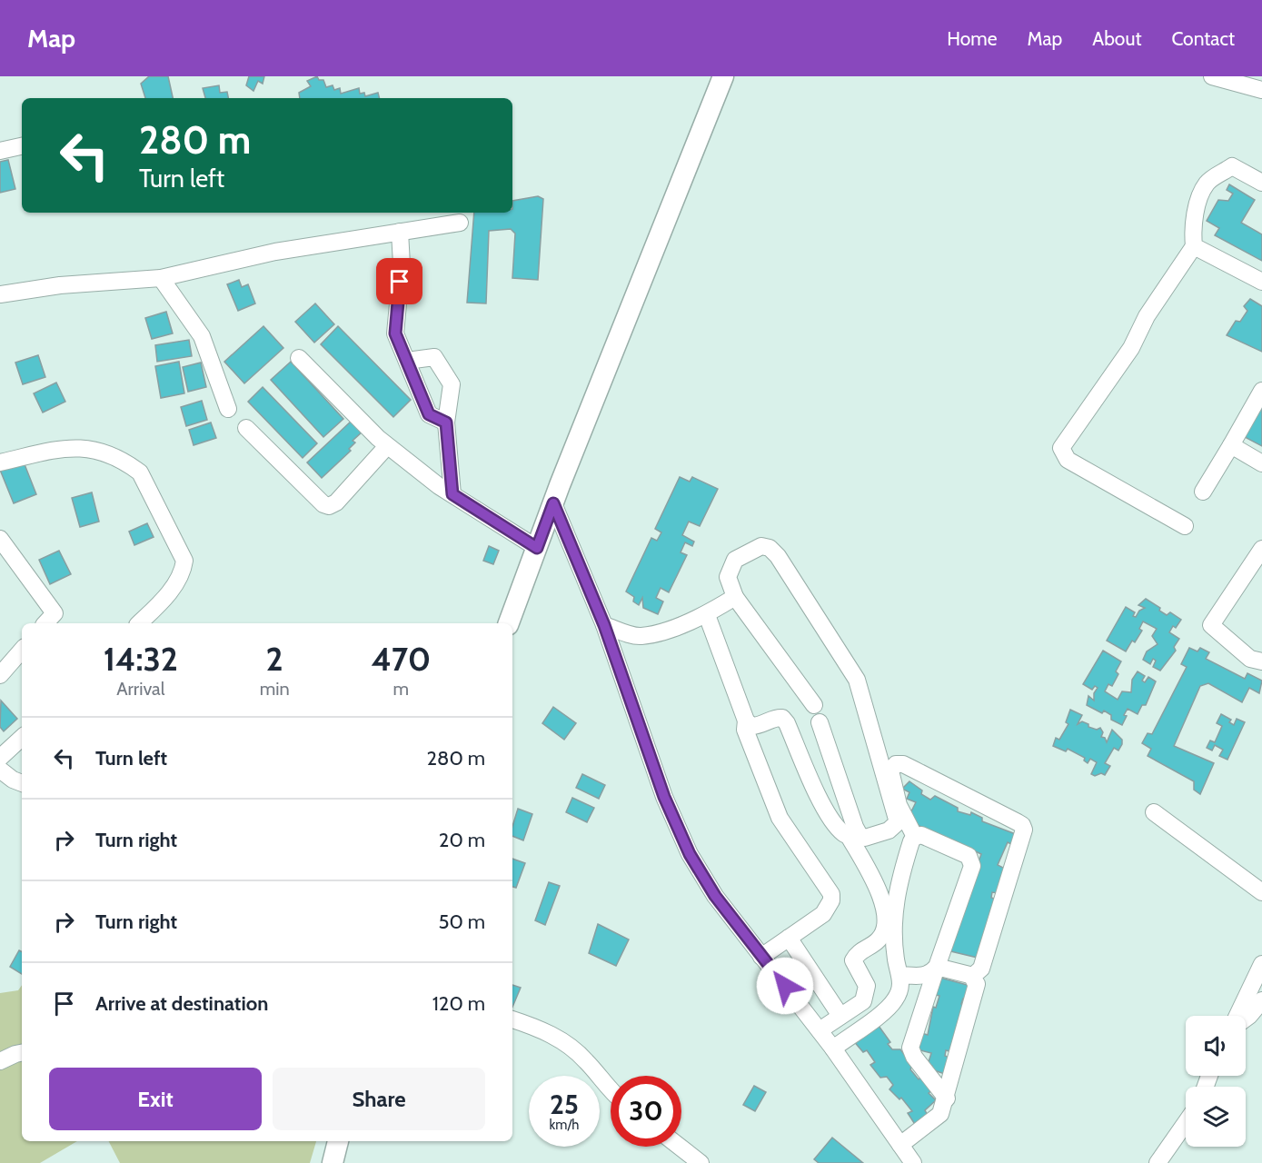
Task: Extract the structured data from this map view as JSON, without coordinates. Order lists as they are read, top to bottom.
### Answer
{
  "page": {
    "header": "Map",
    "nav": [
      "Home",
      "Map",
      "About",
      "Contact"
    ],
    "turn": ["280 m", "Turn left"],
    "eta": [
      "14:32",
      "Arrival",
      "2",
      "min",
      "470",
      "m"
    ],
    "list": [
      {
        "name": "Turn left",
        "value": "280 m"
      },
      {
        "name": "Turn right",
        "value": "20 m"
      },
      {
        "name": "Turn right",
        "value": "50 m"
      },
      {
        "name": "Arrive at destination",
        "value": "120 m"
      }
    ],
    "buttons": ["Exit", "Share"],
    "speed": "25 km/h",
    "limit": "30"
  }
}
